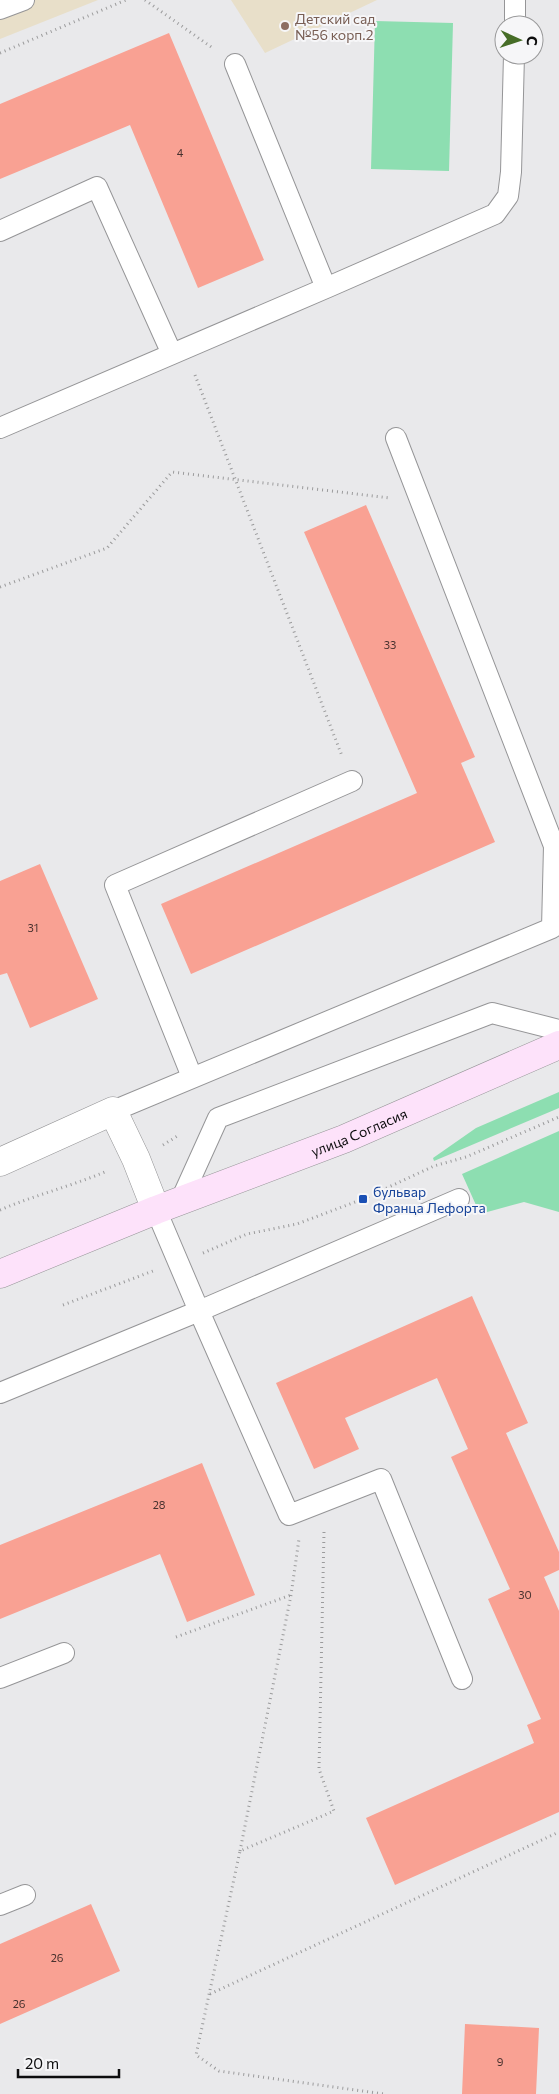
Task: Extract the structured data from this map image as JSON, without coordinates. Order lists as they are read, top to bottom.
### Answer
{
  "streets": {
    "main road": ["улица Согласия"]
  },
  "places": {
    "other": ["Детский сад №56 корп.2"],
    "transit": ["бульвар Франца Лефорта"]
  },
  "house_numbers": [
    "4",
    "33",
    "31",
    "28",
    "30",
    "26",
    "26",
    "9"
  ],
  "scale_bar": "20 m",
  "north": "right"
}
